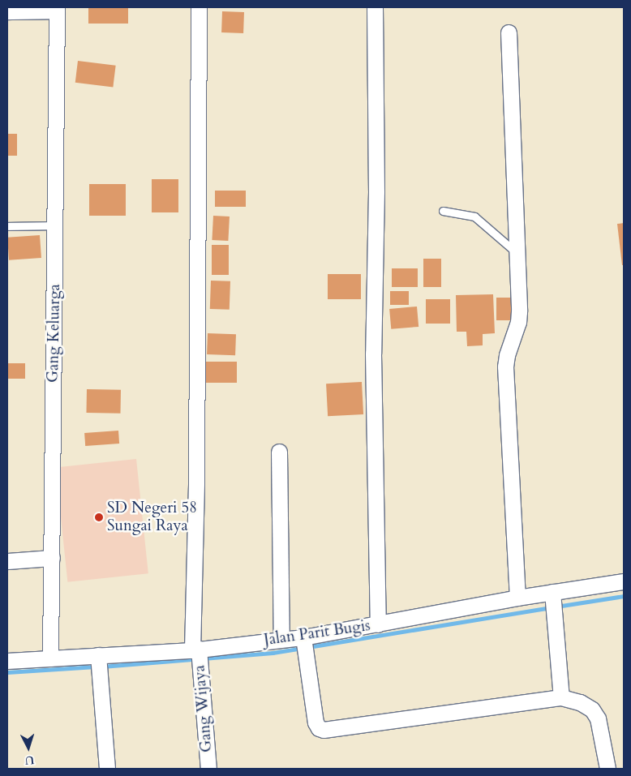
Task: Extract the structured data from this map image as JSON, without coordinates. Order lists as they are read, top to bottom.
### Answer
{
  "streets": {
    "street": ["Gang Keluarga", "Jalan Parit Bugis", "Gang Wijaya"]
  },
  "crossings": [
    ["Gang Keluarga", "Jalan Parit Bugis"],
    ["Jalan Parit Bugis", "Gang Wijaya"]
  ],
  "places": ["SD Negeri 58 Sungai Raya"],
  "north": "bottom"
}
